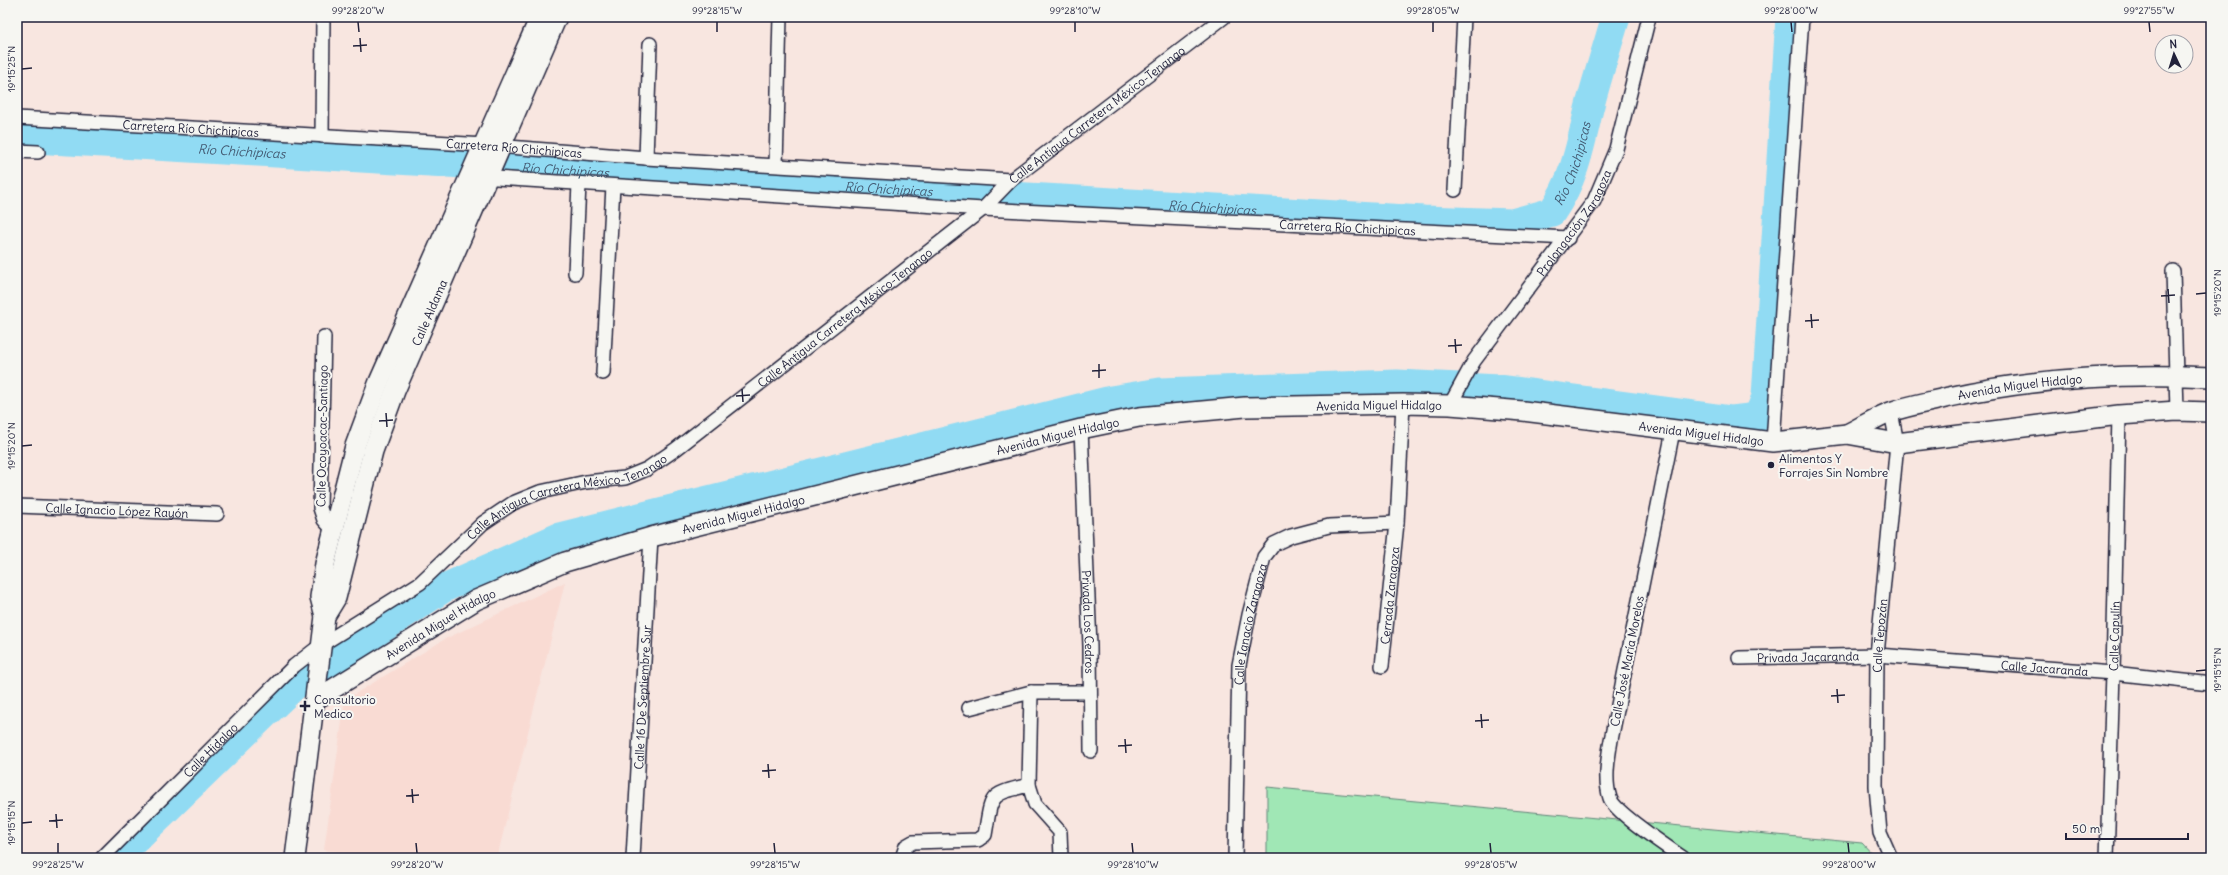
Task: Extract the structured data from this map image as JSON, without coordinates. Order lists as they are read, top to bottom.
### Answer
{
  "streets": {
    "street": [
      "Calle Antigua Carretera México-Tenango",
      "Carretera Río Chichipicas",
      "Prolongación Zaragoza",
      "Calle Aldama",
      "Avenida Miguel Hidalgo",
      "Calle Ocoyoacac-Santiago",
      "Calle Ignacio López Rayón",
      "Cerrada Zaragoza",
      "Privada Los Cedros",
      "Calle Ignacio Zaragoza",
      "Calle Tepozán",
      "Calle Capulín",
      "Privada Jacaranda",
      "Calle José María Morelos",
      "Calle Jacaranda",
      "Calle 16 De Septiembre Sur",
      "Calle Hidalgo"
    ]
  },
  "crossings": [
    ["Calle Antigua Carretera México-Tenango", "Carretera Río Chichipicas"],
    ["Calle Antigua Carretera México-Tenango", "Calle Aldama"],
    ["Calle Antigua Carretera México-Tenango", "Calle Hidalgo"],
    ["Carretera Río Chichipicas", "Prolongación Zaragoza"],
    ["Carretera Río Chichipicas", "Calle Aldama"],
    ["Prolongación Zaragoza", "Avenida Miguel Hidalgo"],
    ["Calle Aldama", "Avenida Miguel Hidalgo"],
    ["Calle Aldama", "Calle Ocoyoacac-Santiago"],
    ["Calle Aldama", "Calle Hidalgo"],
    ["Avenida Miguel Hidalgo", "Privada Los Cedros"],
    ["Avenida Miguel Hidalgo", "Calle Tepozán"],
    ["Avenida Miguel Hidalgo", "Calle Capulín"],
    ["Avenida Miguel Hidalgo", "Calle José María Morelos"],
    ["Avenida Miguel Hidalgo", "Calle 16 De Septiembre Sur"],
    ["Cerrada Zaragoza", "Calle Ignacio Zaragoza"],
    ["Calle Tepozán", "Privada Jacaranda"],
    ["Calle Tepozán", "Calle Jacaranda"],
    ["Calle Capulín", "Calle Jacaranda"],
    ["Privada Jacaranda", "Calle Jacaranda"]
  ],
  "water": ["Río Chichipicas"],
  "places": {
    "other": ["Alimentos Y Forrajes Sin Nombre"],
    "health": ["Consultorio Medico"]
  },
  "scale_bar": "50 m",
  "north": "top",
  "coordinates": [
    "99°28'20\"W",
    "99°28'15\"W",
    "99°28'10\"W",
    "99°28'05\"W",
    "99°28'00\"W",
    "99°27'55\"W",
    "19°15'25\"N",
    "19°15'20\"N",
    "19°15'15\"N",
    "99°28'25\"W"
  ]
}
